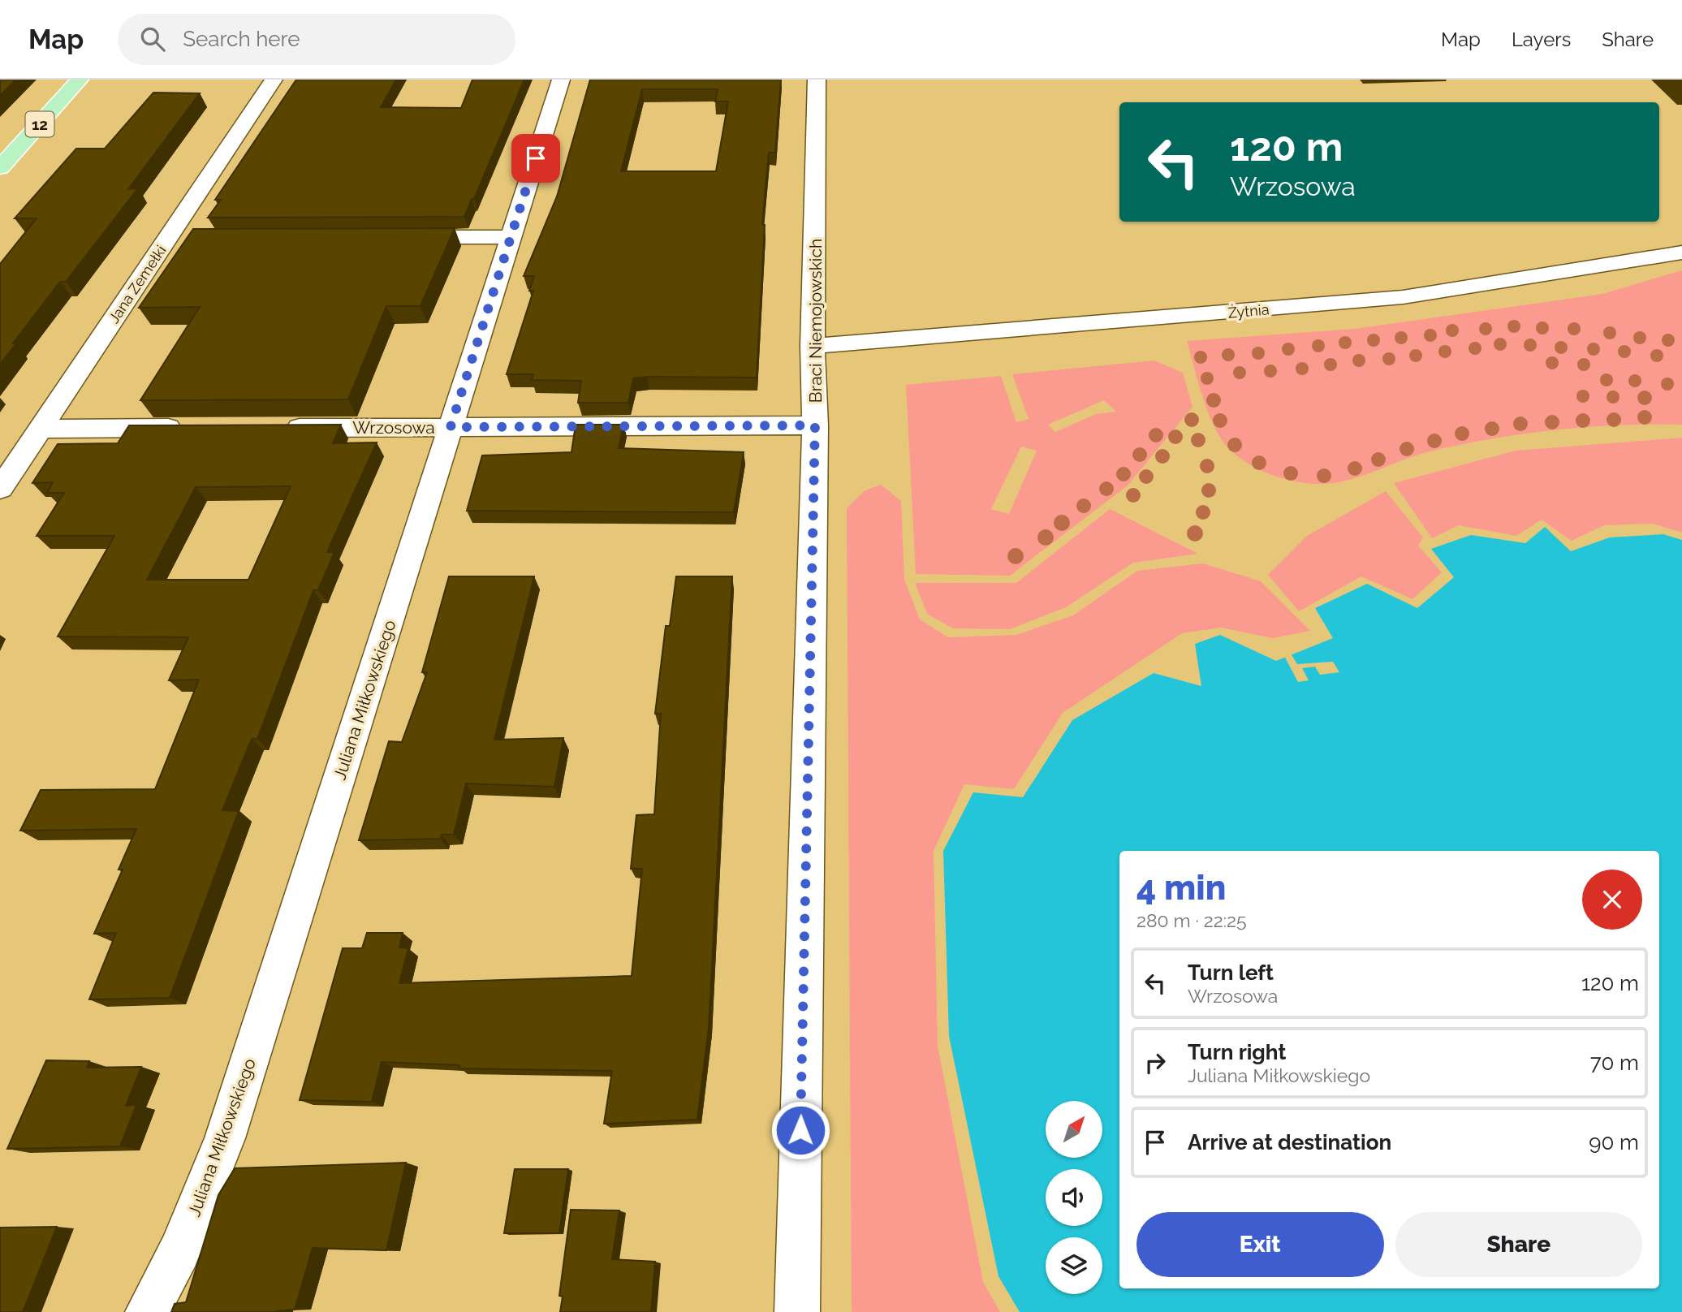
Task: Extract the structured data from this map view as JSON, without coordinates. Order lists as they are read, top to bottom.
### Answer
{
  "streets": {
    "main road": ["12"],
    "street": [
      "Jana Zemełki",
      "Żytnia",
      "Braci Niemojowskich",
      "Wrzosowa",
      "Juliana Miłkowskiego"
    ]
  },
  "crossings": [
    ["Żytnia", "Braci Niemojowskich"],
    ["Braci Niemojowskich", "Wrzosowa"],
    ["Wrzosowa", "Juliana Miłkowskiego"]
  ],
  "north": "top right",
  "page": {
    "header": "Map",
    "search": "Search here",
    "nav": ["Map", "Layers", "Share"],
    "turn": ["120 m", "Wrzosowa"],
    "heading": ["4 min", "280 m · 22:25"],
    "list": [
      {
        "name": "Turn left",
        "note": "Wrzosowa",
        "value": "120 m"
      },
      {
        "name": "Turn right",
        "note": "Juliana Miłkowskiego",
        "value": "70 m"
      },
      {
        "name": "Arrive at destination",
        "value": "90 m"
      }
    ],
    "buttons": ["Exit", "Share"]
  }
}
